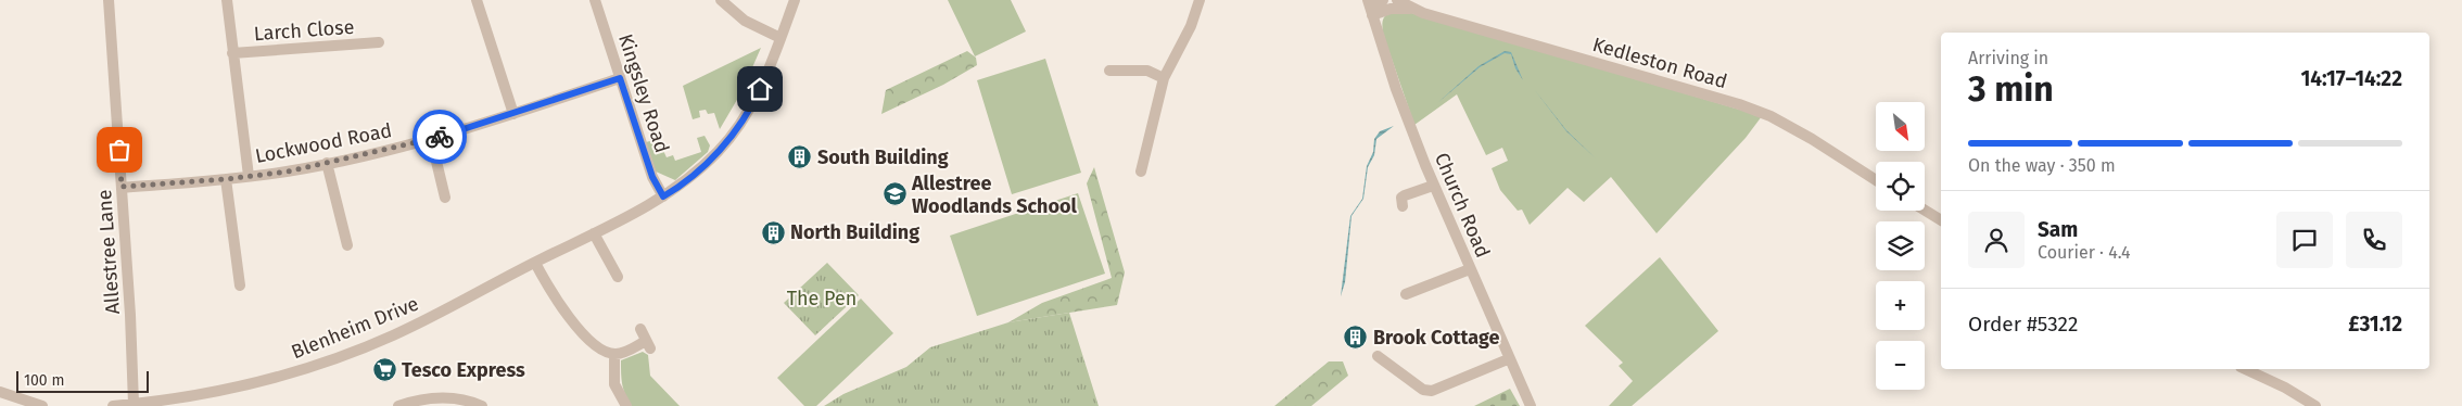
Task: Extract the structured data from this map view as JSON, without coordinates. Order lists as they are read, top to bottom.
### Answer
{
  "streets": {
    "street": [
      "Larch Close",
      "Kedleston Road",
      "Kingsley Road",
      "Lockwood Road",
      "Church Road",
      "Allestree Lane",
      "Blenheim Drive"
    ]
  },
  "crossings": [
    ["Kedleston Road", "Church Road"],
    ["Kingsley Road", "Lockwood Road"],
    ["Kingsley Road", "Blenheim Drive"],
    ["Lockwood Road", "Allestree Lane"],
    ["Allestree Lane", "Blenheim Drive"]
  ],
  "parks": ["The Pen"],
  "places": {
    "building": ["South Building", "North Building", "Brook Cottage"],
    "school or university": ["Allestree Woodlands School"],
    "supermarket": ["Tesco Express"]
  },
  "scale_bar": "100 m",
  "north": "bottom right",
  "page": {
    "heading": ["3 min", "Arriving in", "14:17–14:22"],
    "panel": [
      "Sam",
      "Courier · 4.4",
      "Order #5322",
      "£31.12"
    ],
    "map_buttons": ["+", "−"],
    "bar": "On the way · 350 m",
    "scale": "100 m"
  }
}
